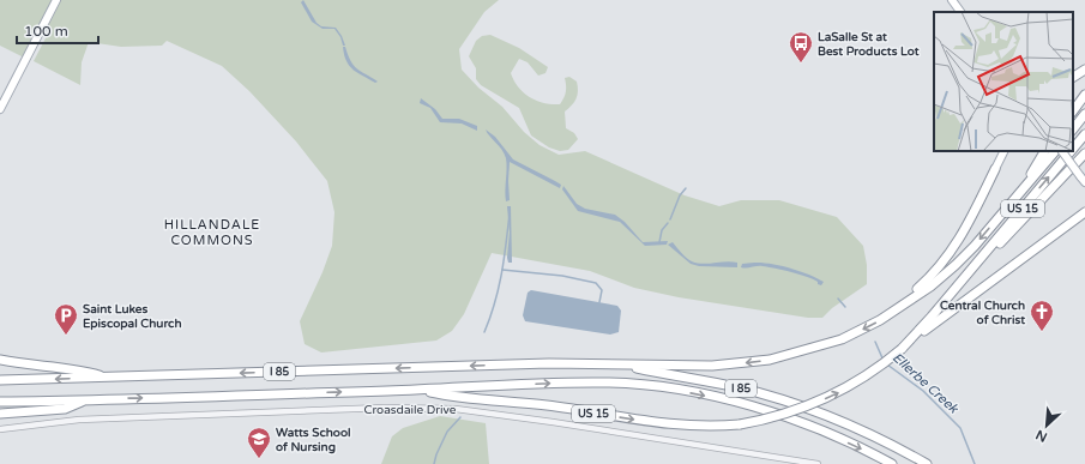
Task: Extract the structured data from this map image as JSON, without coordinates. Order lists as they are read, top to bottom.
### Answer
{
  "streets": {
    "highway": ["US 15", "I 85"],
    "street": ["Croasdaile Drive"]
  },
  "crossings": [
    ["US 15", "I 85"]
  ],
  "districts": ["HILLANDALE COMMONS"],
  "water": ["Ellerbe Creek"],
  "places": {
    "bus stop": ["LaSalle St at Best Products Lot"],
    "church": ["Central Church of Christ"],
    "parking": ["Saint Lukes Episcopal Church"],
    "school or university": ["Watts School of Nursing"]
  },
  "scale_bar": "100 m",
  "north": "bottom left"
}
